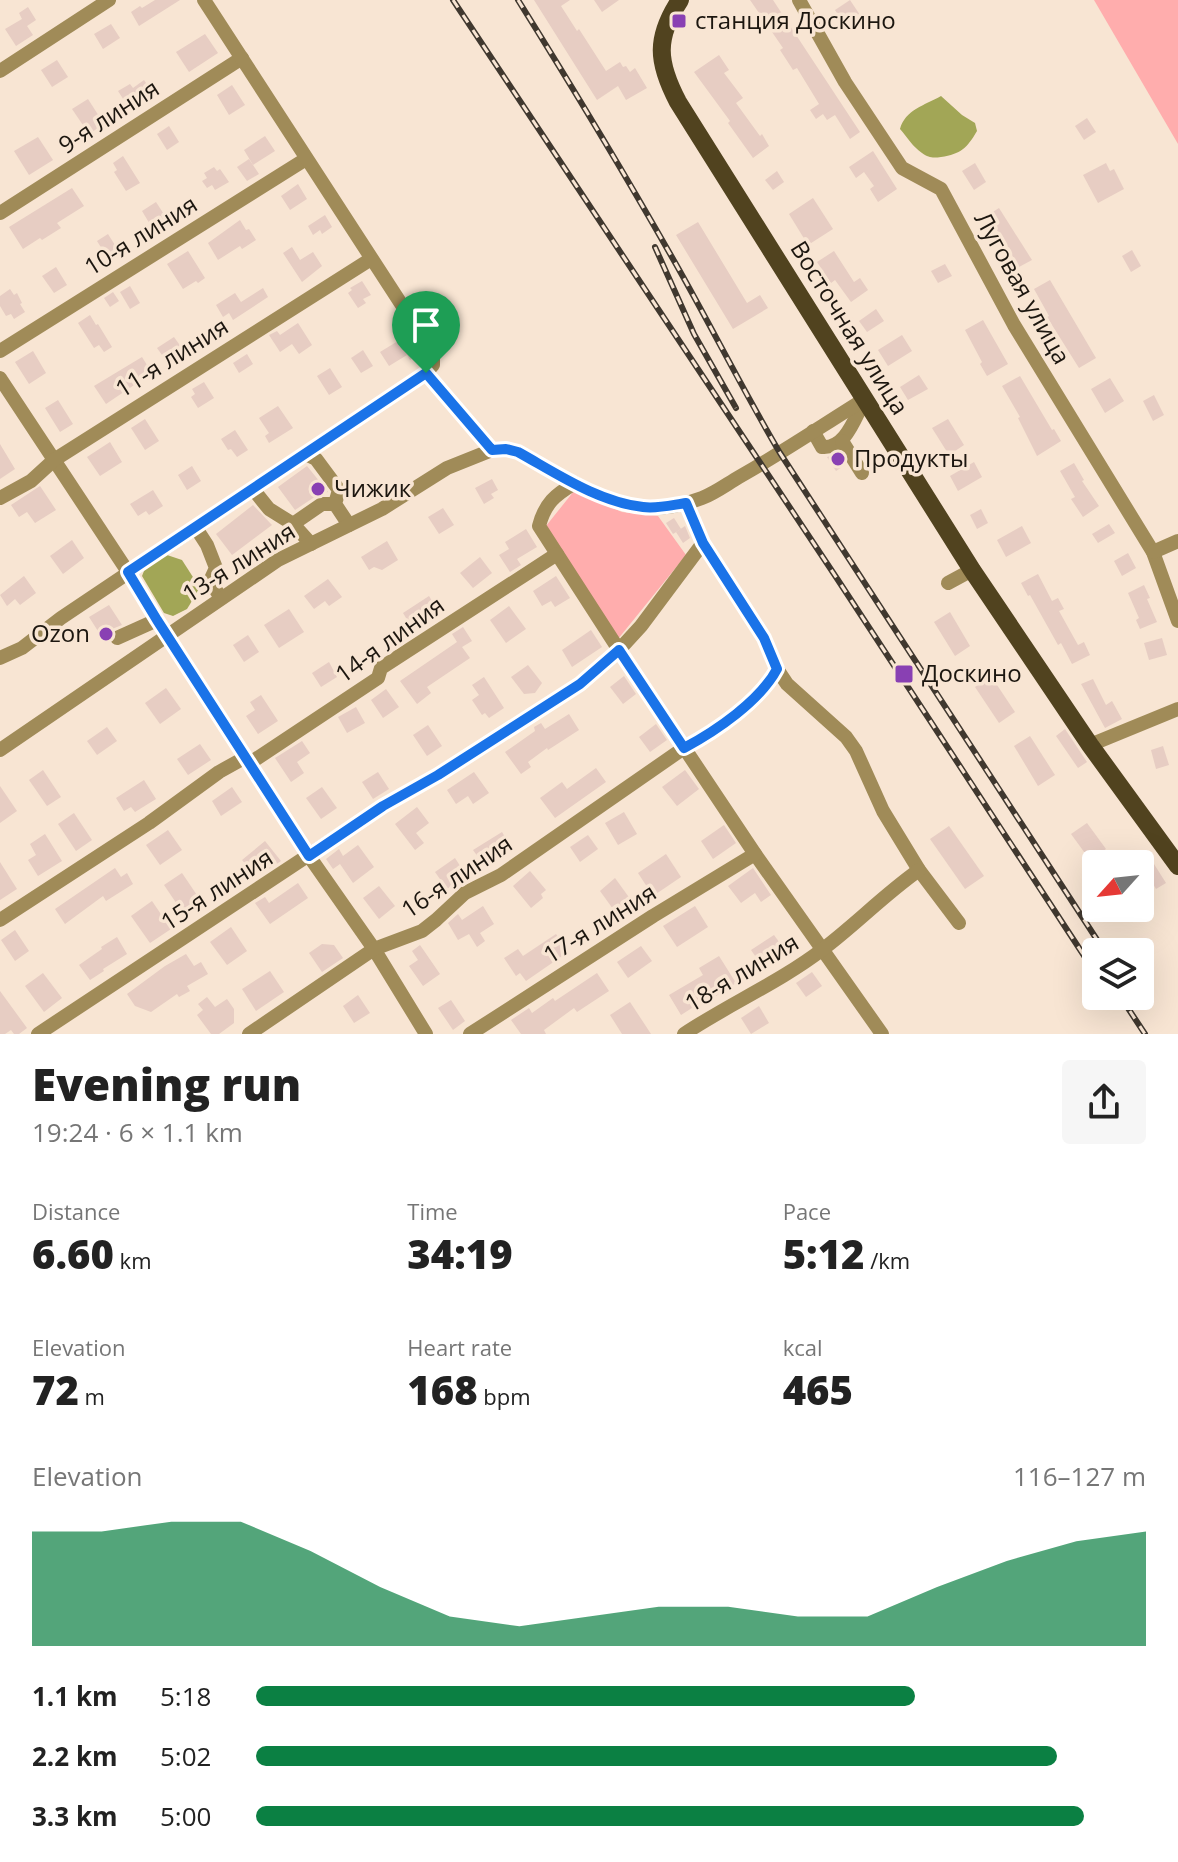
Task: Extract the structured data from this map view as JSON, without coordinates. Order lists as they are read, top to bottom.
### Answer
{
  "streets": {
    "main road": ["Восточная улица"],
    "street": [
      "9-я линия",
      "10-я линия",
      "Луговая улица",
      "11-я линия",
      "13-я линия",
      "14-я линия",
      "16-я линия",
      "15-я линия",
      "17-я линия",
      "18-я линия"
    ]
  },
  "places": {
    "transit": ["станция Доскино", "Доскино"],
    "other": ["Продукты", "Чижик", "Ozon"]
  },
  "north": "bottom left",
  "page": {
    "heading": ["Evening run", "19:24 · 6 × 1.1 km"],
    "stats": [
      ["Distance", "6.60 km"],
      ["Time", "34:19"],
      ["Pace", "5:12 /km"],
      ["Elevation", "72 m"],
      ["Heart rate", "168 bpm"],
      ["kcal", "465"]
    ],
    "chart": ["Elevation", "116–127 m"],
    "list": [
      {
        "name": "1.1 km",
        "note": "5:18"
      },
      {
        "name": "2.2 km",
        "note": "5:02"
      },
      {
        "name": "3.3 km",
        "note": "5:00"
      }
    ]
  }
}
